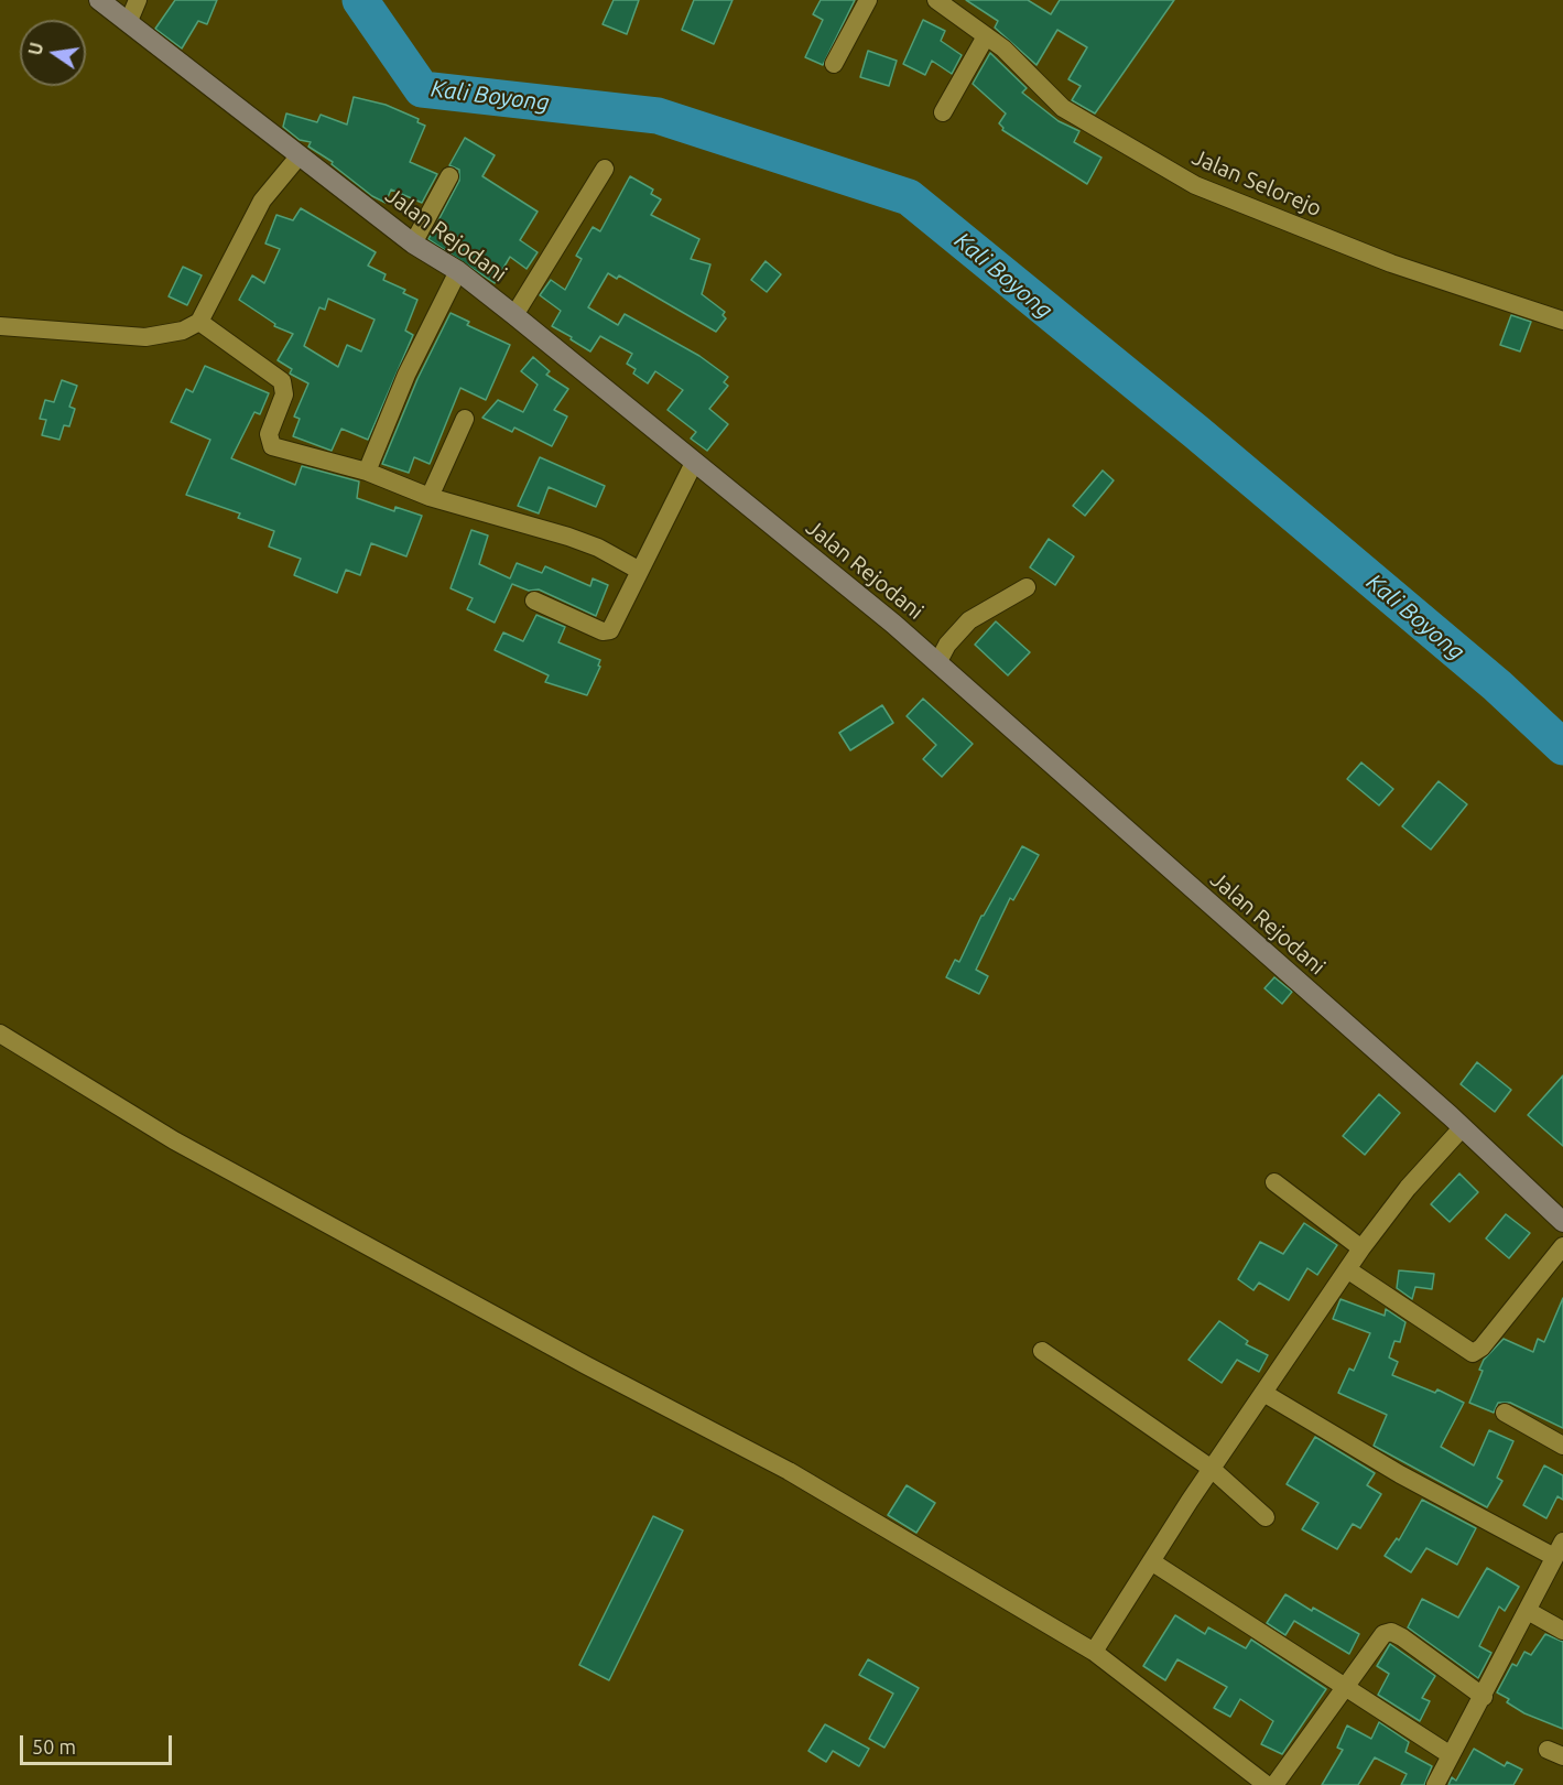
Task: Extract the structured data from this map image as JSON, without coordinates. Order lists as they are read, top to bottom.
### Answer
{
  "streets": {
    "main road": ["Jalan Rejodani"],
    "street": ["Jalan Selorejo"]
  },
  "water": ["Kali Boyong"],
  "scale_bar": "50 m",
  "north": "left"
}
